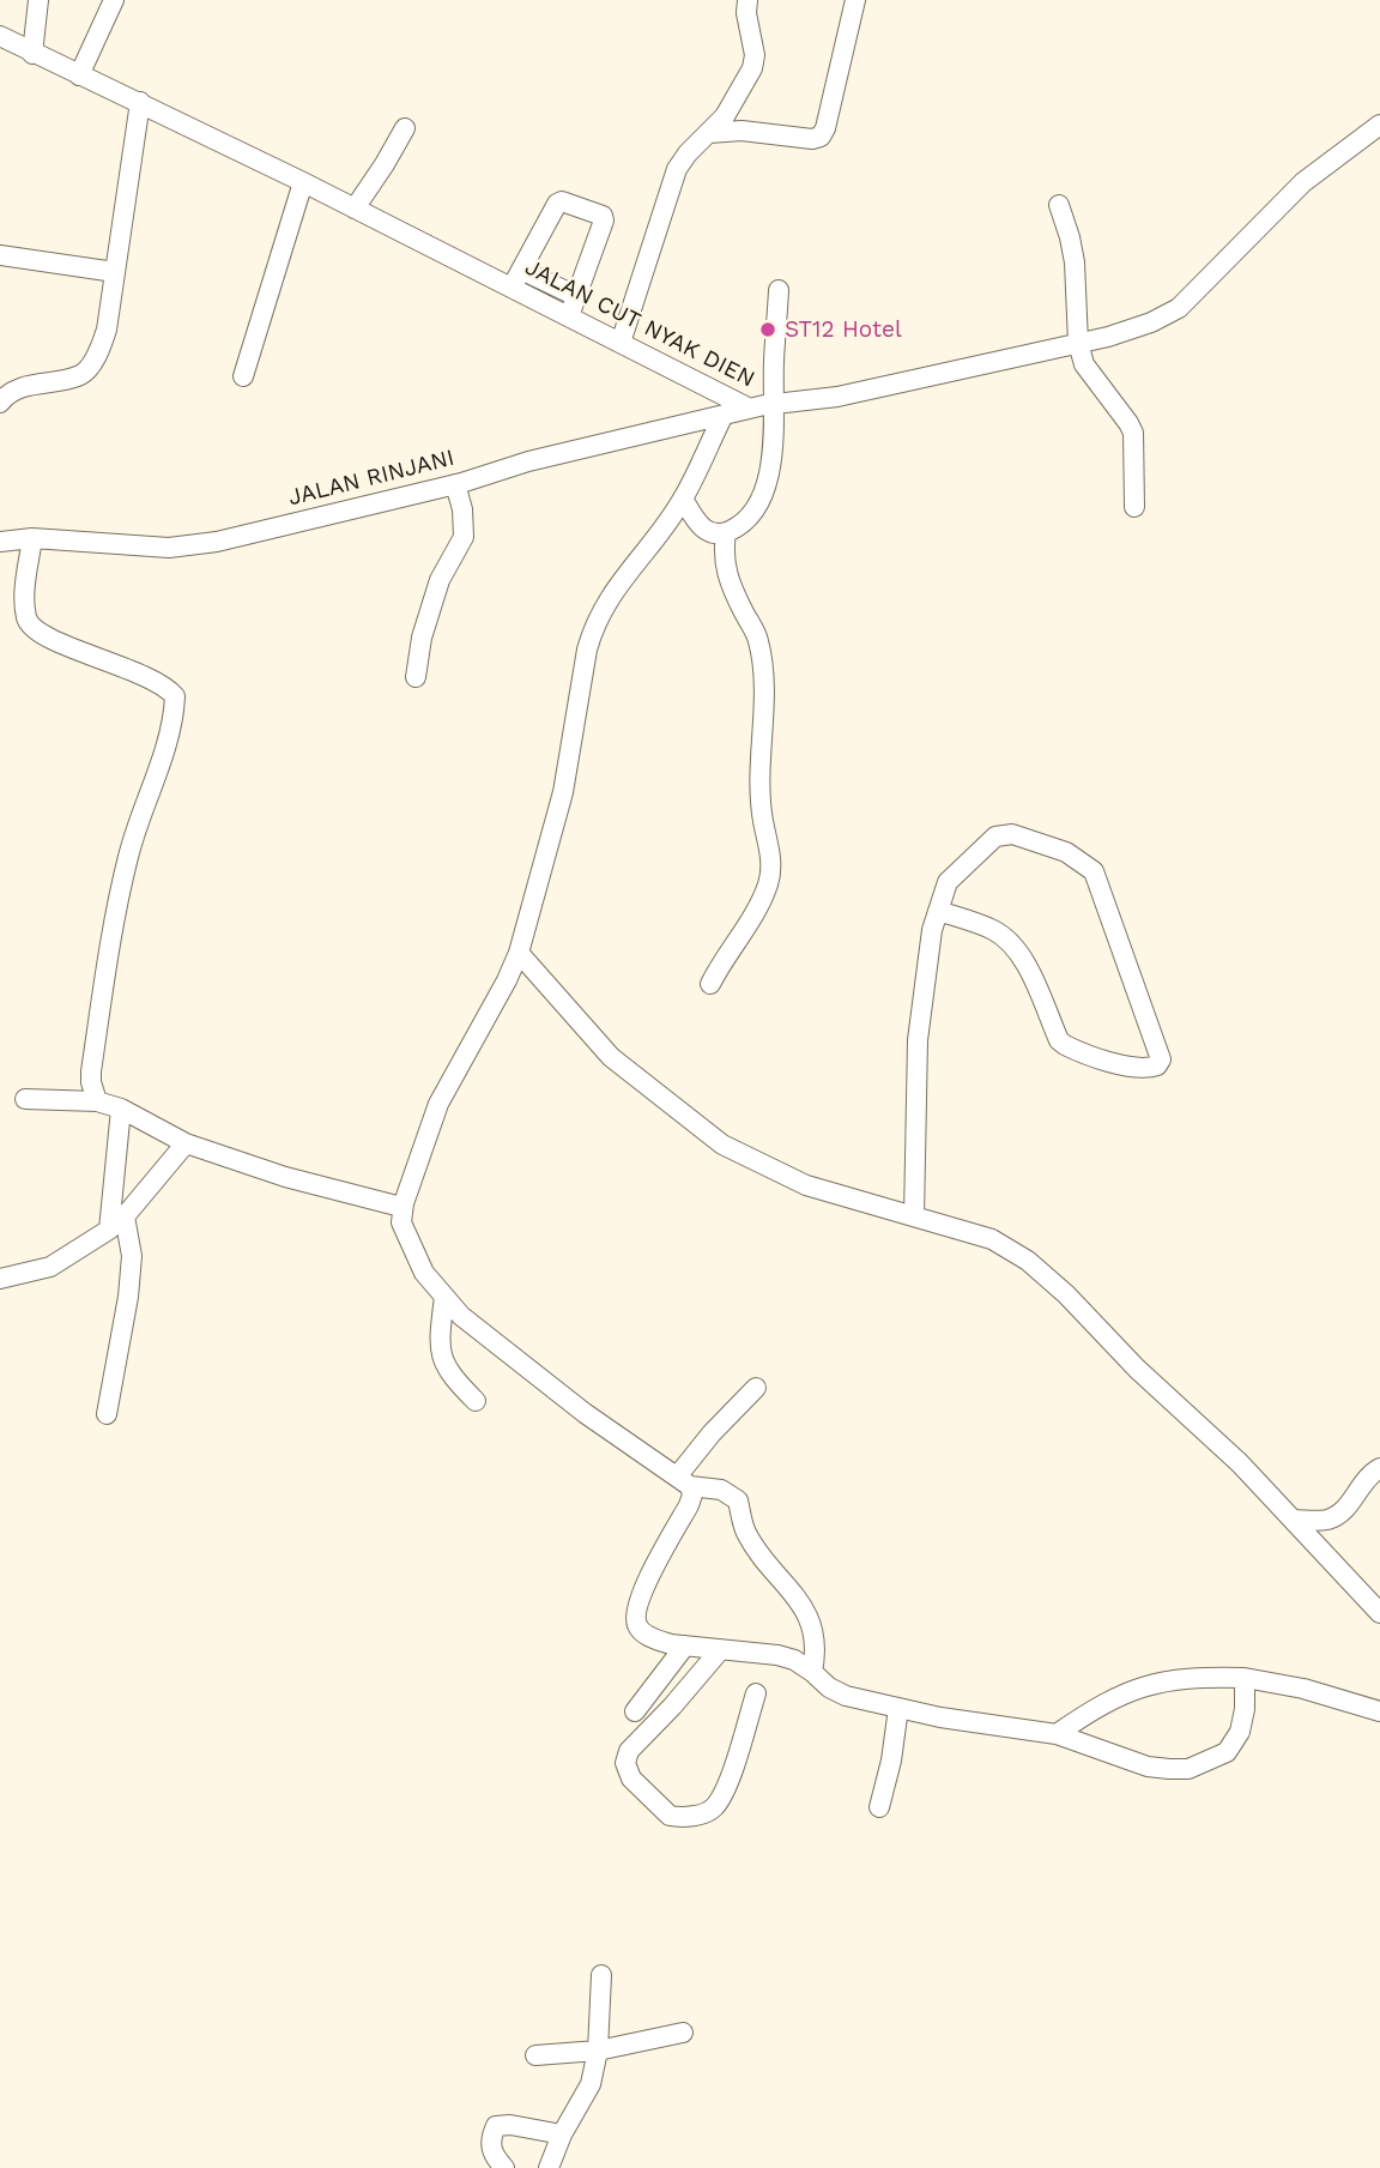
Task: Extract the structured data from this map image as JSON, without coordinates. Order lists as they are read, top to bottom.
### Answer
{
  "streets": {
    "street": ["JALAN CUT NYAK DIEN", "JALAN RINJANI"]
  },
  "crossings": [
    ["JALAN CUT NYAK DIEN", "JALAN RINJANI"]
  ],
  "places": ["ST12 Hotel"]
}
